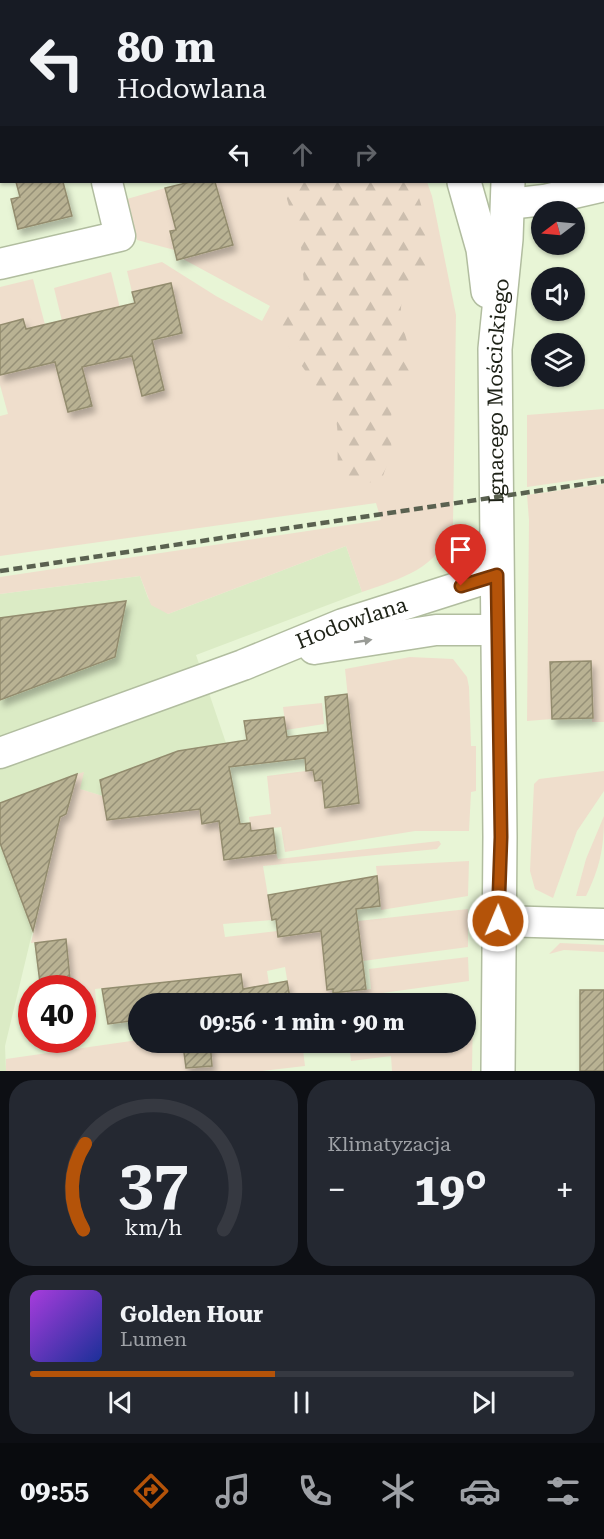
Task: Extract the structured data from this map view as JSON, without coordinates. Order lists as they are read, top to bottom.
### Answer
{
  "streets": {
    "street": ["Ignacego Mościckiego", "Hodowlana"]
  },
  "crossings": [
    ["Ignacego Mościckiego", "Hodowlana"]
  ],
  "north": "left",
  "page": {
    "turn": ["80 m", "Hodowlana"],
    "limit": "40",
    "trip": "09:56 · 1 min · 90 m",
    "tile": "Klimatyzacja",
    "heat": ["−", "19°", "+"],
    "song": ["Golden Hour", "Lumen"],
    "tabs": "09:55",
    "gauge": ["37", "km/h"]
  }
}
